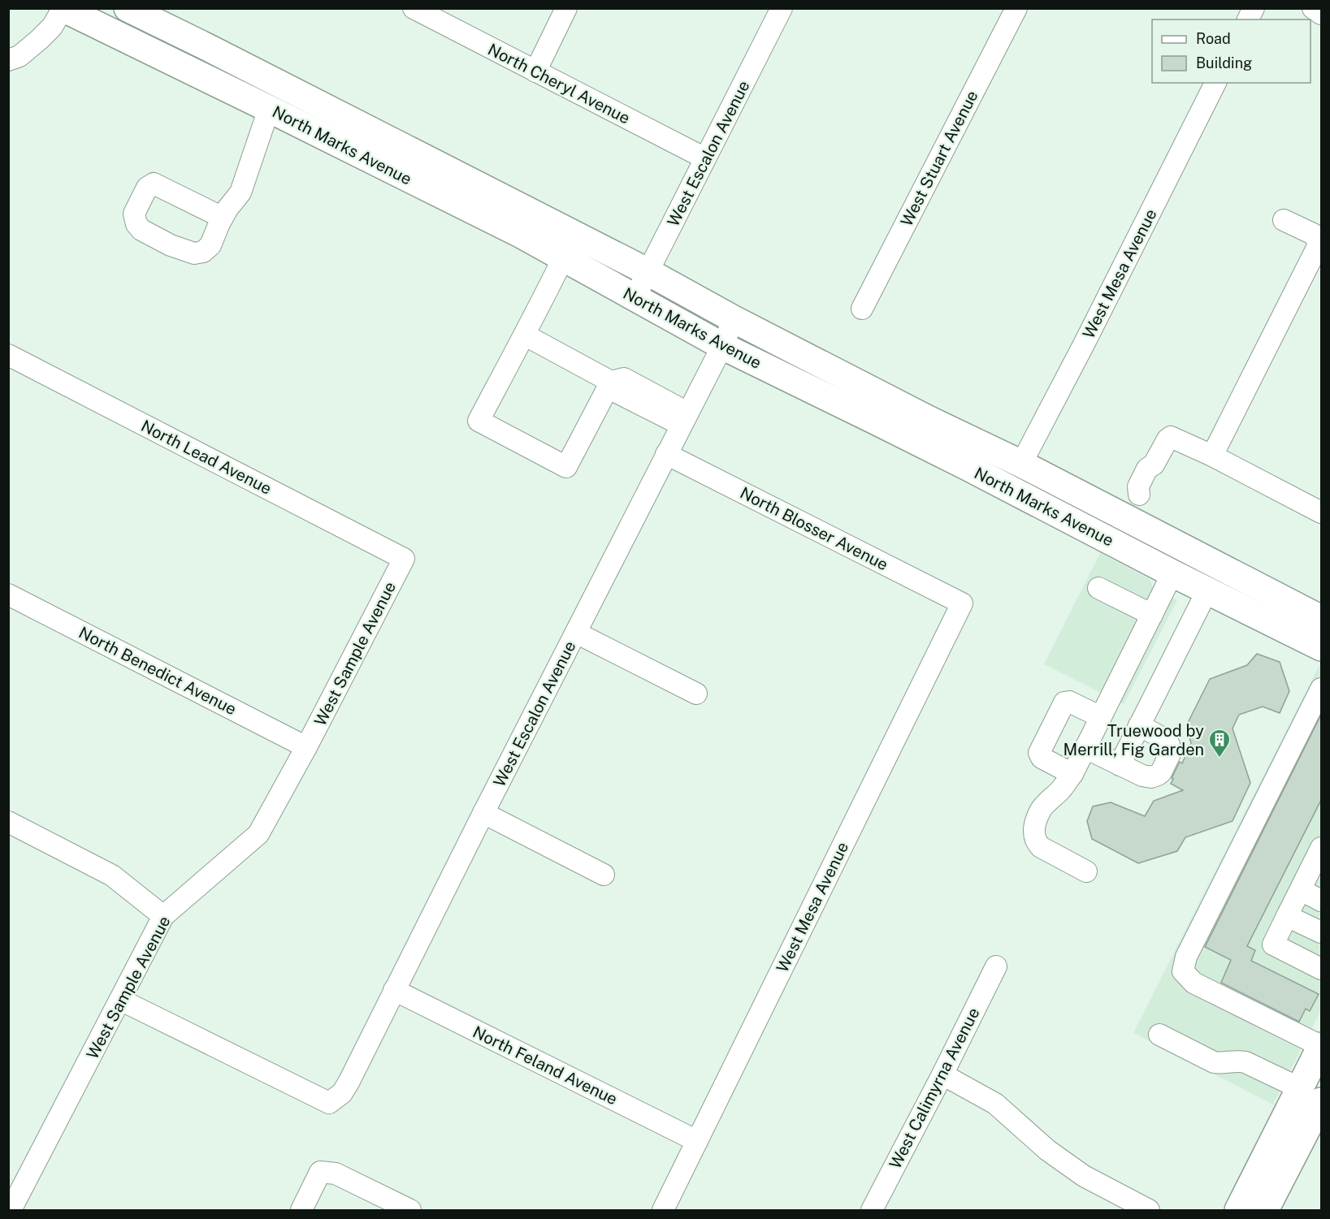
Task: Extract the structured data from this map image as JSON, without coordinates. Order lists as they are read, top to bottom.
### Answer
{
  "streets": {
    "main road": ["North Marks Avenue"],
    "street": [
      "North Cheryl Avenue",
      "West Escalon Avenue",
      "West Stuart Avenue",
      "West Mesa Avenue",
      "North Lead Avenue",
      "North Blosser Avenue",
      "West Sample Avenue",
      "North Benedict Avenue",
      "North Feland Avenue",
      "West Calimyrna Avenue"
    ]
  },
  "crossings": [
    ["North Cheryl Avenue", "West Escalon Avenue"],
    ["North Marks Avenue", "West Escalon Avenue"],
    ["North Marks Avenue", "West Mesa Avenue"],
    ["West Escalon Avenue", "North Blosser Avenue"],
    ["West Escalon Avenue", "West Sample Avenue"],
    ["West Escalon Avenue", "North Feland Avenue"],
    ["West Mesa Avenue", "North Blosser Avenue"],
    ["West Mesa Avenue", "North Feland Avenue"],
    ["North Lead Avenue", "West Sample Avenue"],
    ["West Sample Avenue", "North Benedict Avenue"]
  ],
  "places": {
    "building": ["Truewood by Merrill, Fig Garden"]
  },
  "legend": ["Road", "Building"]
}
